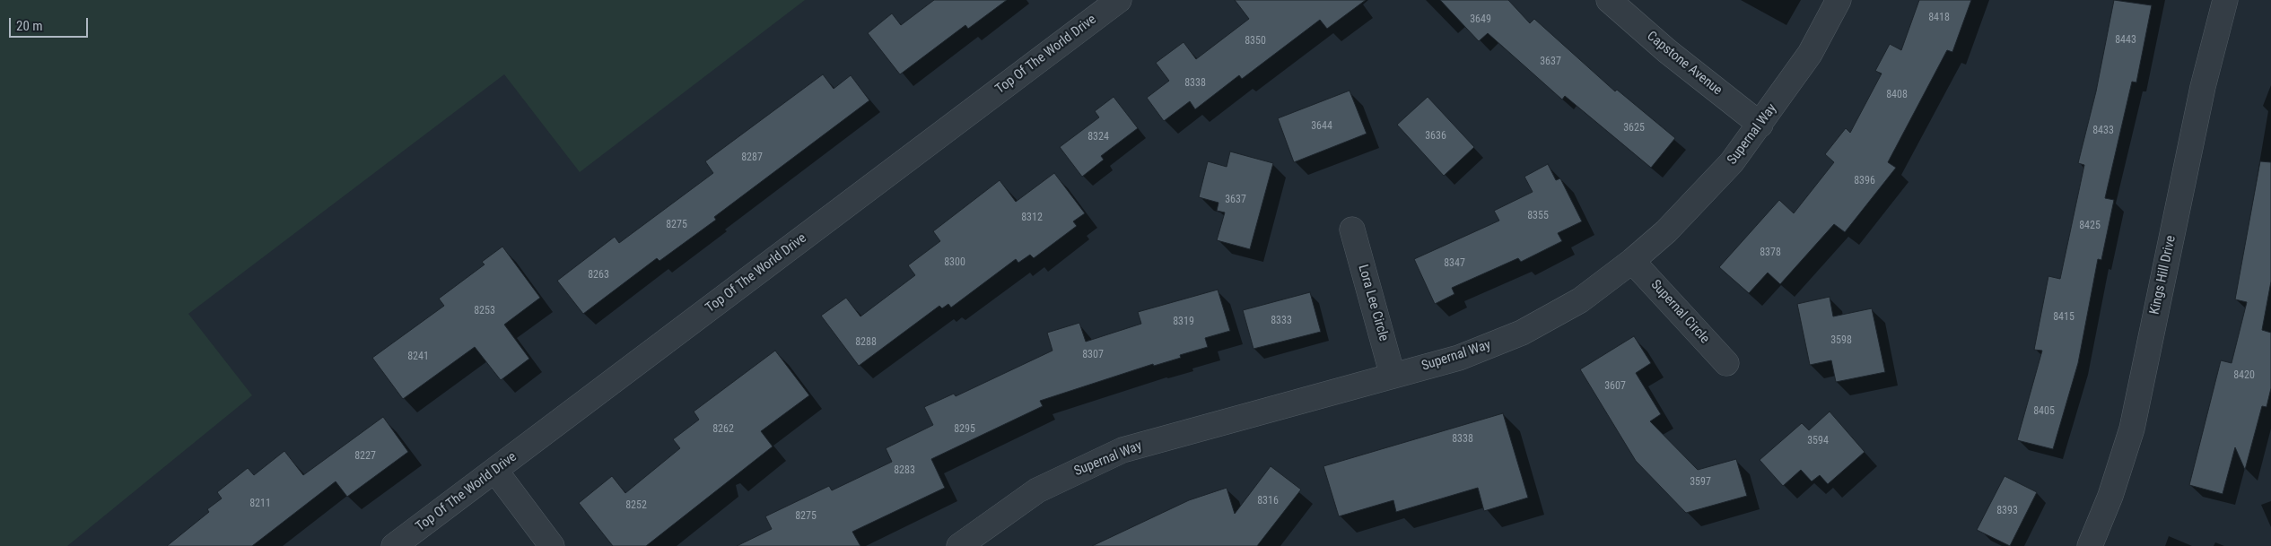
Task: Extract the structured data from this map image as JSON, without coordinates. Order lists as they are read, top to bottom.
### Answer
{
  "streets": {
    "street": [
      "Top Of The World Drive",
      "Capstone Avenue",
      "Supernal Way",
      "Kings Hill Drive",
      "Lora Lee Circle",
      "Supernal Circle"
    ]
  },
  "crossings": [
    ["Capstone Avenue", "Supernal Way"],
    ["Supernal Way", "Lora Lee Circle"],
    ["Supernal Way", "Supernal Circle"]
  ],
  "house_numbers": [
    "8418",
    "3649",
    "8443",
    "8350",
    "3637",
    "8338",
    "8408",
    "3644",
    "3625",
    "8433",
    "3636",
    "8324",
    "8287",
    "8396",
    "3637",
    "8355",
    "8312",
    "8275",
    "8425",
    "8378",
    "8300",
    "8347",
    "8263",
    "8253",
    "8415",
    "8333",
    "8319",
    "3598",
    "8288",
    "8307",
    "8241",
    "8420",
    "3607",
    "8405",
    "8262",
    "8295",
    "8338",
    "3594",
    "8227",
    "8283",
    "3597",
    "8316",
    "8211",
    "8252",
    "8393",
    "8275"
  ],
  "scale_bar": "20 m"
}
